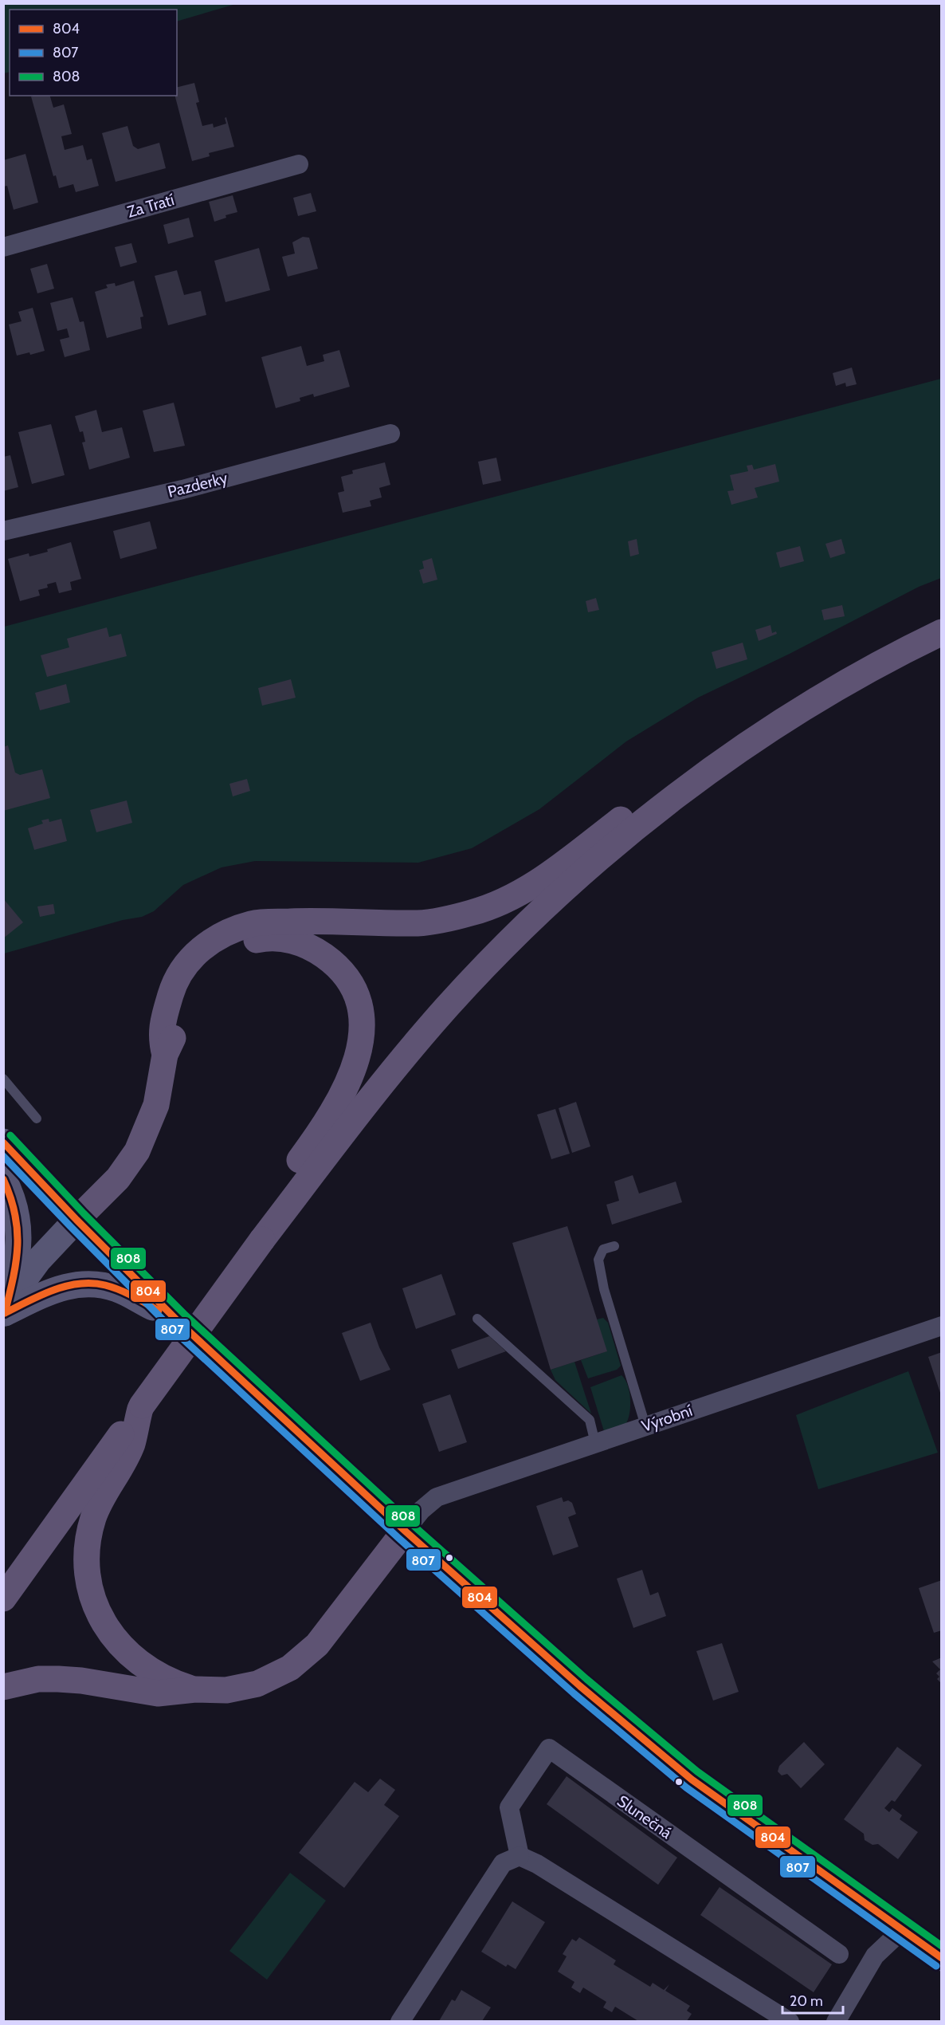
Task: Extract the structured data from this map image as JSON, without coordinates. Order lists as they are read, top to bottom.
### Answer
{
  "streets": {
    "street": [
      "Za Tratí",
      "Pazderky",
      "Výrobní",
      "Slunečná"
    ]
  },
  "lines": ["transit line 808", "transit line 804", "transit line 807"],
  "legend": ["804", "807", "808"],
  "scale_bar": "20 m"
}
